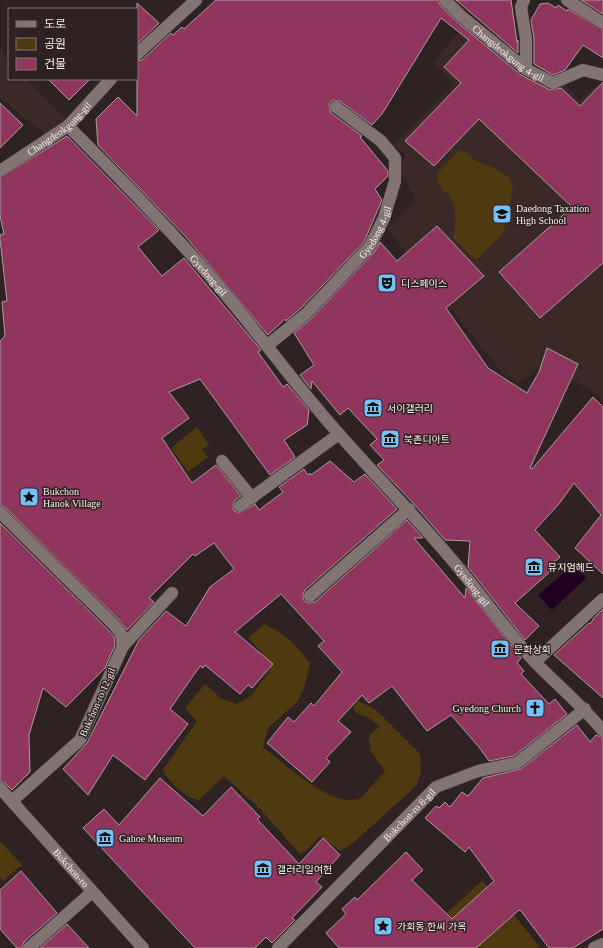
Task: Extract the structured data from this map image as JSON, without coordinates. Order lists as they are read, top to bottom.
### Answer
{
  "streets": {
    "street": [
      "Changdeokgung 4-gil",
      "Changdeokgung-gil",
      "Gyedong 4-gil",
      "Gyedong-gil",
      "Bukchon-ro 12-gil",
      "Bukchon-ro 8-gil",
      "Bukchon-ro"
    ]
  },
  "crossings": [
    ["Changdeokgung-gil", "Gyedong-gil"],
    ["Gyedong 4-gil", "Gyedong-gil"],
    ["Gyedong-gil", "Bukchon-ro 8-gil"],
    ["Bukchon-ro 12-gil", "Bukchon-ro"]
  ],
  "places": {
    "school or university": ["Daedong Taxation High School"],
    "theatre": ["디스페이스"],
    "museum": [
      "서이갤러리",
      "북촌디아트",
      "뮤지엄헤드",
      "문화상회",
      "Gahoe Museum",
      "갤러리일여헌"
    ],
    "place": ["Bukchon Hanok Village", "가회동 한씨 가옥"],
    "church": ["Gyedong Church"]
  },
  "legend": ["도로", "공원", "건물"]
}
